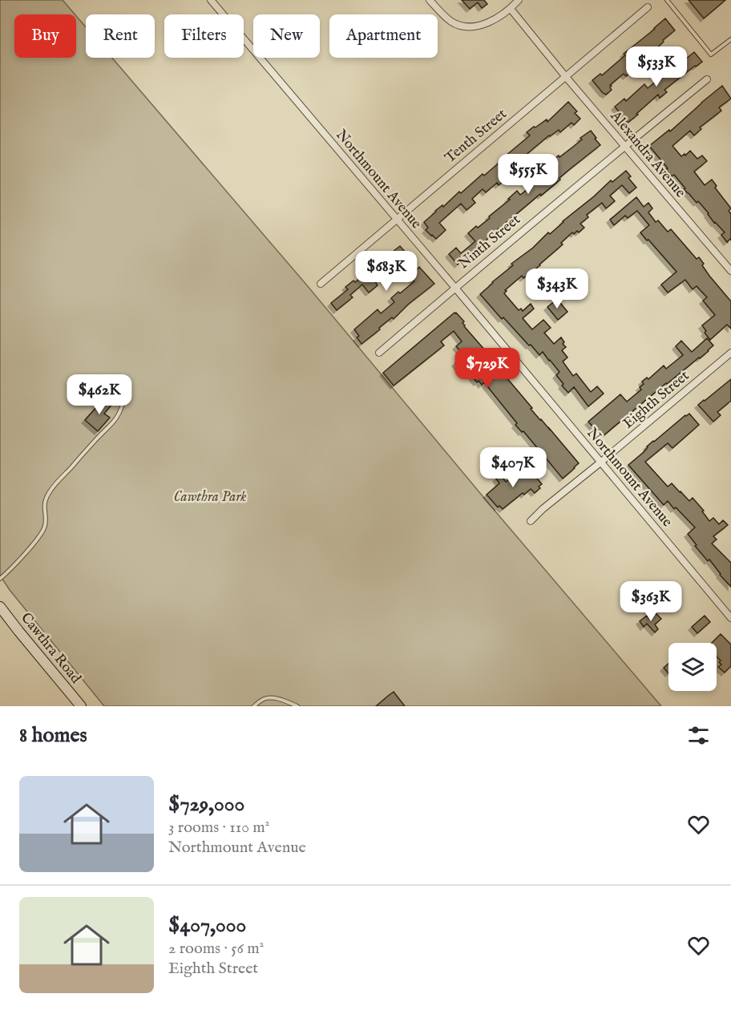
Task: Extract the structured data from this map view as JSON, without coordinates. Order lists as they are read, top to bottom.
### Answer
{
  "streets": {
    "main road": ["Cawthra Road"],
    "street": [
      "Tenth Street",
      "Alexandra Avenue",
      "Northmount Avenue",
      "Ninth Street",
      "Eighth Street"
    ]
  },
  "crossings": [
    ["Tenth Street", "Alexandra Avenue"],
    ["Tenth Street", "Northmount Avenue"],
    ["Alexandra Avenue", "Ninth Street"],
    ["Northmount Avenue", "Ninth Street"],
    ["Northmount Avenue", "Eighth Street"]
  ],
  "parks": ["Cawthra Park"],
  "page": {
    "chip": [
      "Buy",
      "Rent",
      "Filters",
      "New",
      "Apartment"
    ],
    "price": [
      "$533K",
      "$555K",
      "$683K",
      "$343K",
      "$729K",
      "$462K",
      "$407K",
      "$363K"
    ],
    "heading": "8 homes",
    "list": [
      {
        "name": "$729,000",
        "note": "3 rooms · 110 m² · Northmount Avenue"
      },
      {
        "name": "$407,000",
        "note": "2 rooms · 56 m² · Eighth Street"
      }
    ]
  }
}
